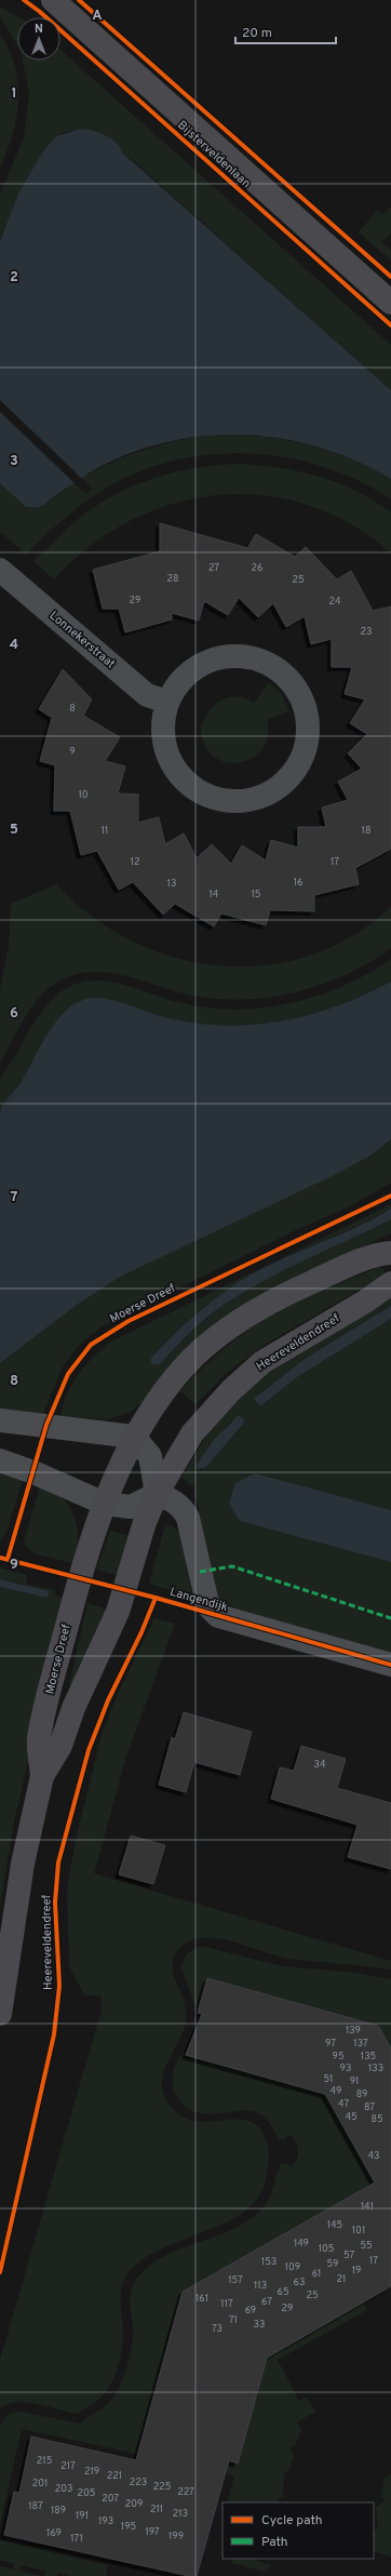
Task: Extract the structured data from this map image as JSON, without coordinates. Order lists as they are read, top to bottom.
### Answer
{
  "streets": {
    "street": [
      "Bijsterveldenlaan",
      "Lonnekerstraat",
      "Moerse Dreef",
      "Heereveldendreef",
      "Langendijk"
    ]
  },
  "crossings": [
    ["Moerse Dreef", "Heereveldendreef"],
    ["Heereveldendreef", "Langendijk"]
  ],
  "house_numbers": [
    "27",
    "26",
    "28",
    "25",
    "29",
    "24",
    "23",
    "8",
    "9",
    "10",
    "11",
    "18",
    "12",
    "17",
    "16",
    "13",
    "14",
    "15",
    "34",
    "139",
    "97",
    "137",
    "95",
    "135",
    "93",
    "133",
    "51",
    "91",
    "49",
    "89",
    "47",
    "87",
    "45",
    "85",
    "43",
    "141",
    "145",
    "101",
    "149",
    "55",
    "105",
    "57",
    "17",
    "153",
    "59",
    "109",
    "19",
    "61",
    "21",
    "157",
    "63",
    "113",
    "65",
    "25",
    "161",
    "67",
    "117",
    "29",
    "69",
    "71",
    "33",
    "73",
    "215",
    "217",
    "219",
    "221",
    "223",
    "201",
    "225",
    "203",
    "227",
    "205",
    "207",
    "209",
    "187",
    "211",
    "189",
    "213",
    "191",
    "193",
    "195",
    "197",
    "169",
    "199",
    "171"
  ],
  "legend": ["Cycle path", "Path"],
  "scale_bar": "20 m",
  "north": "top",
  "grid": {
    "columns": ["A"],
    "rows": [
      "1",
      "2",
      "3",
      "4",
      "5",
      "6",
      "7",
      "8",
      "9"
    ]
  }
}
